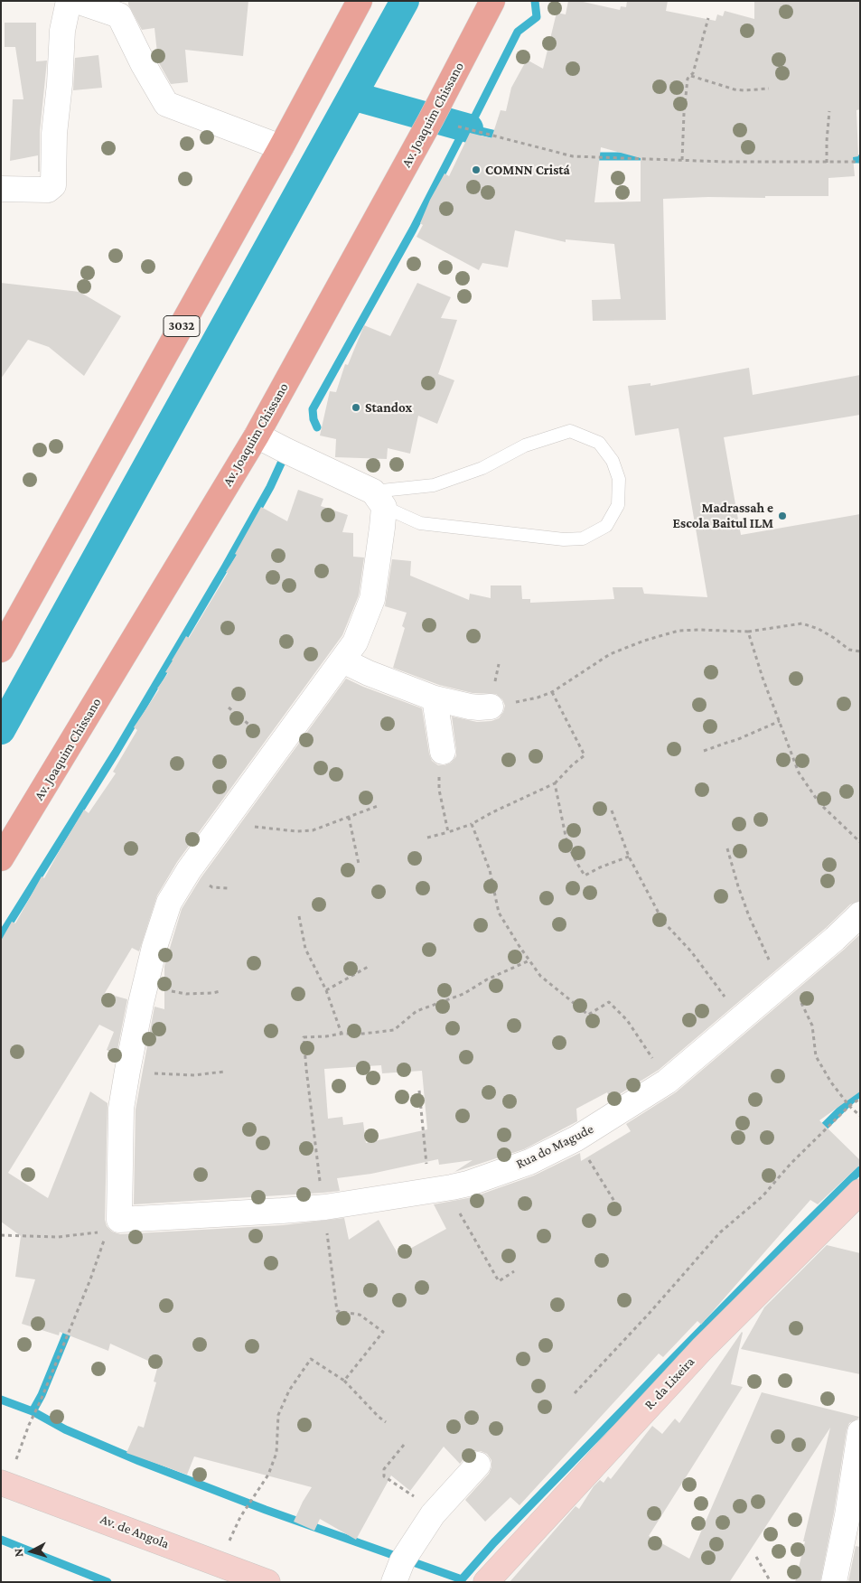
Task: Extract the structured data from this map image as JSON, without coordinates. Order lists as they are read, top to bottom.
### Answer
{
  "streets": {
    "main road": ["Av. Joaquim Chissano", "3032"],
    "street": ["Rua do Magude", "R. da Lixeira", "Av. de Angola"]
  },
  "places": ["COMNN Cristá", "Standox", "Madrassah e Escola Baitul ILM"],
  "north": "left"
}
